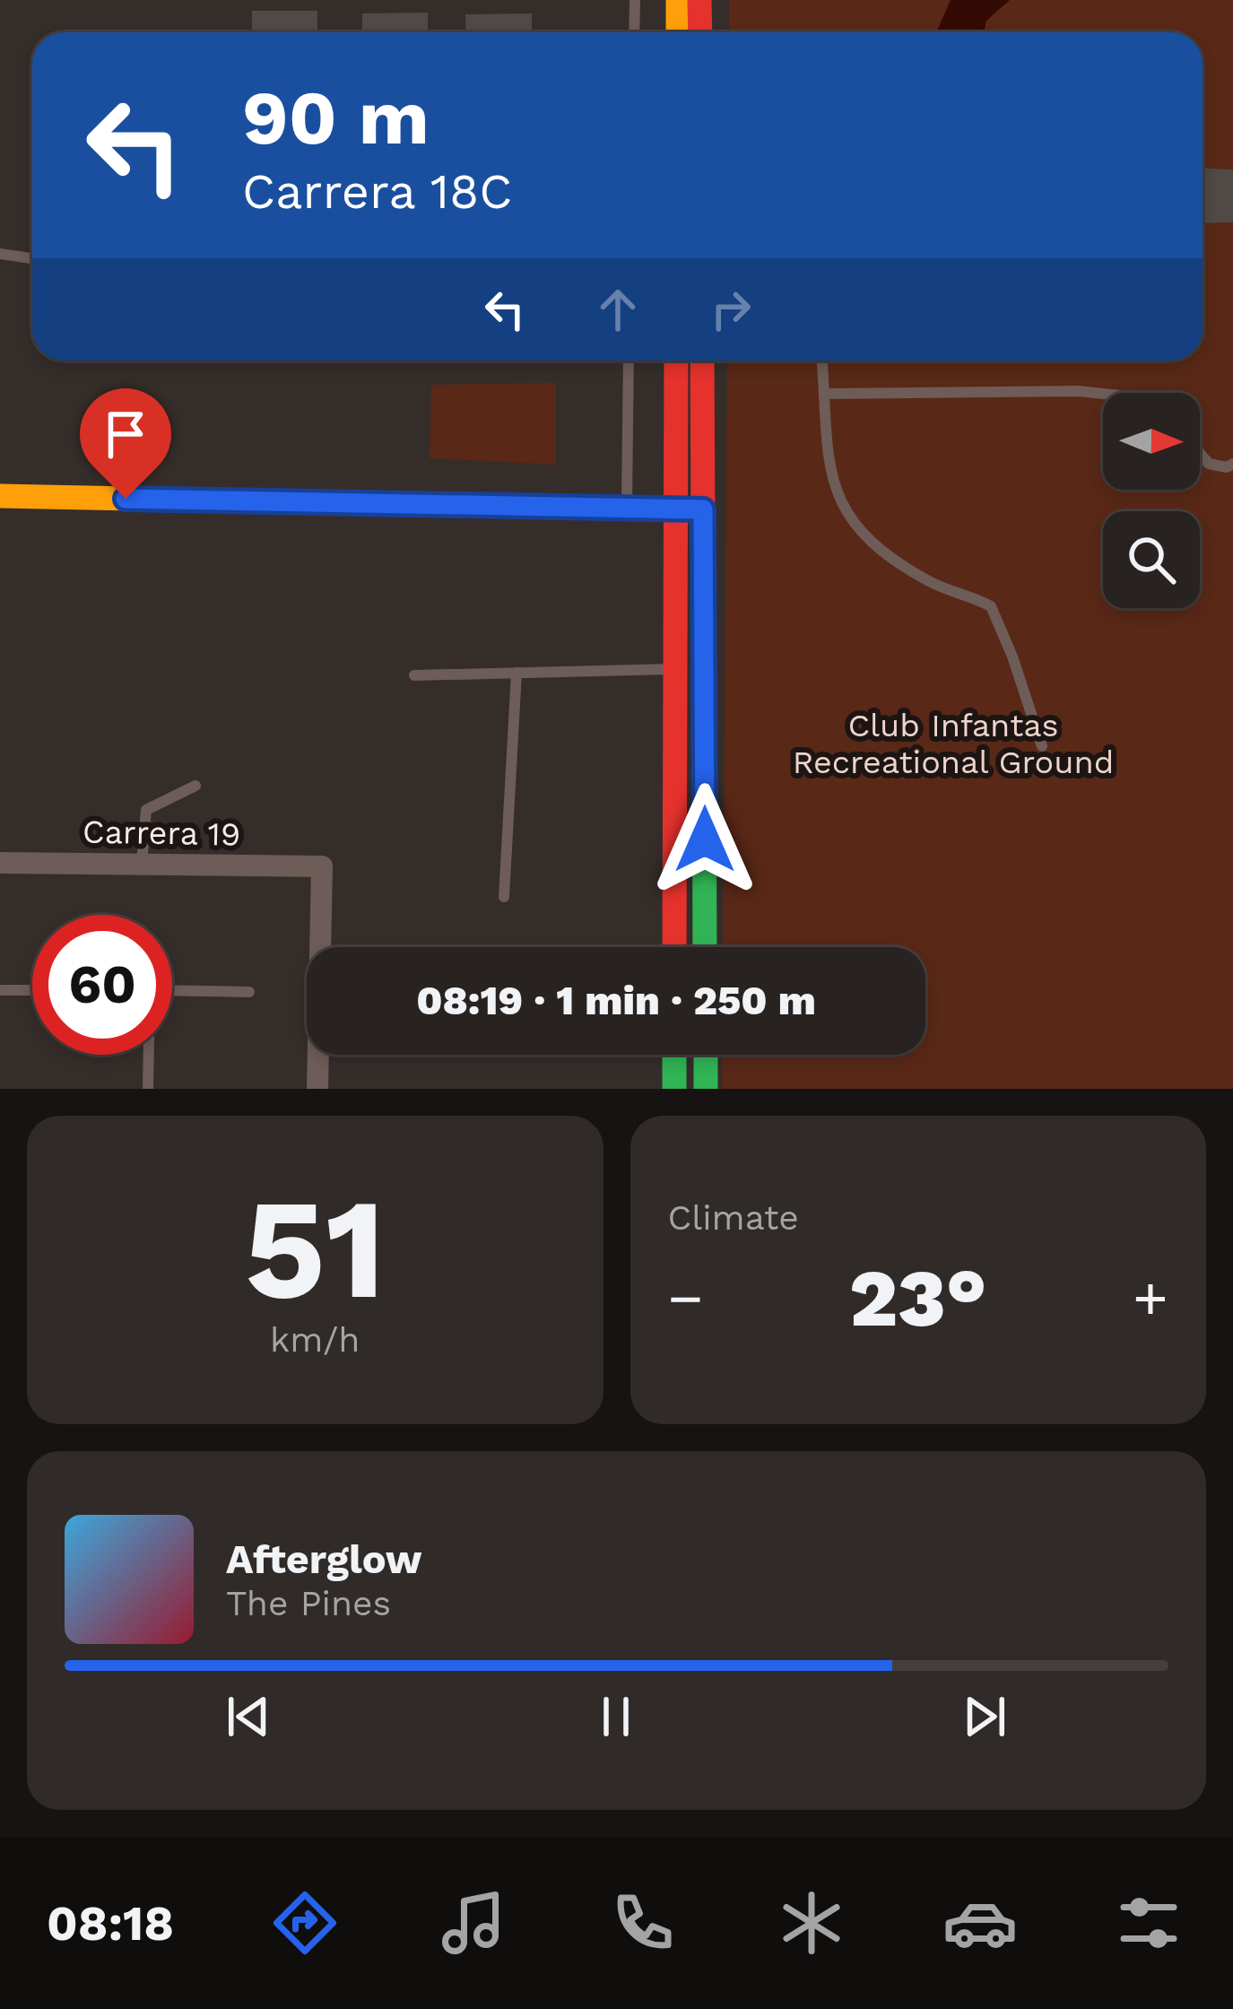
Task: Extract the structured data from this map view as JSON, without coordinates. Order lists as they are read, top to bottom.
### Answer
{
  "streets": {
    "street": ["Carrera 19"]
  },
  "parks": ["Club Infantas Recreational Ground"],
  "north": "right",
  "page": {
    "turn": ["90 m", "Carrera 18C"],
    "limit": "60",
    "trip": "08:19 · 1 min · 250 m",
    "tile": [
      ["51", "km/h"],
      "Climate"
    ],
    "heat": ["−", "23°", "+"],
    "song": ["Afterglow", "The Pines"],
    "tabs": "08:18"
  }
}
